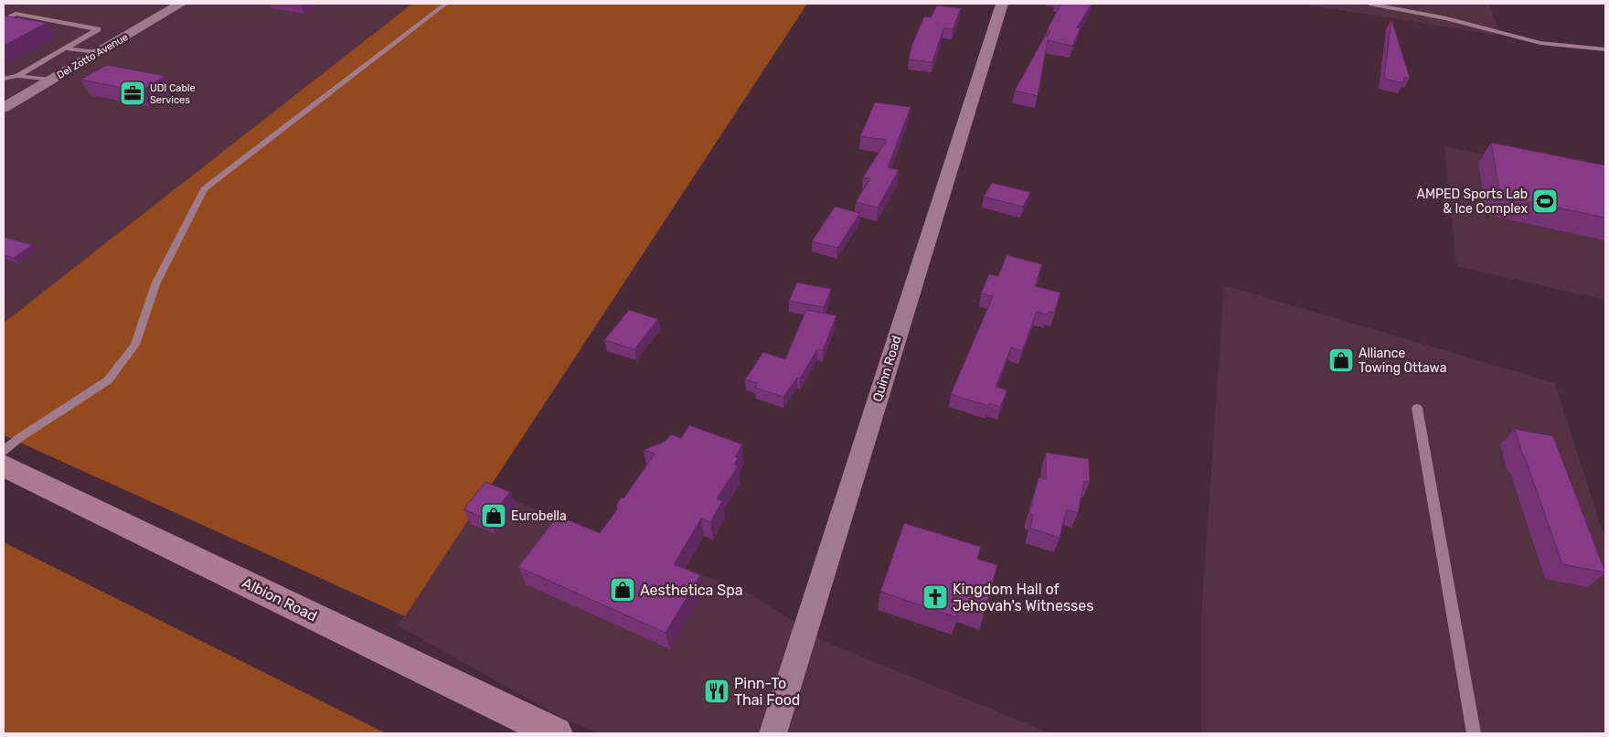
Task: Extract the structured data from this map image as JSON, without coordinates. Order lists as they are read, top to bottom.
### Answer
{
  "streets": {
    "main road": ["Albion Road"],
    "street": ["Del Zotto Avenue", "Quinn Road"]
  },
  "places": {
    "office": ["UDI Cable Services"],
    "sports": ["AMPED Sports Lab & Ice Complex"],
    "shop": ["Alliance Towing Ottawa", "Eurobella", "Aesthetica Spa"],
    "church": ["Kingdom Hall of Jehovah's Witnesses"],
    "restaurant": ["Pinn-To Thai Food"]
  }
}
